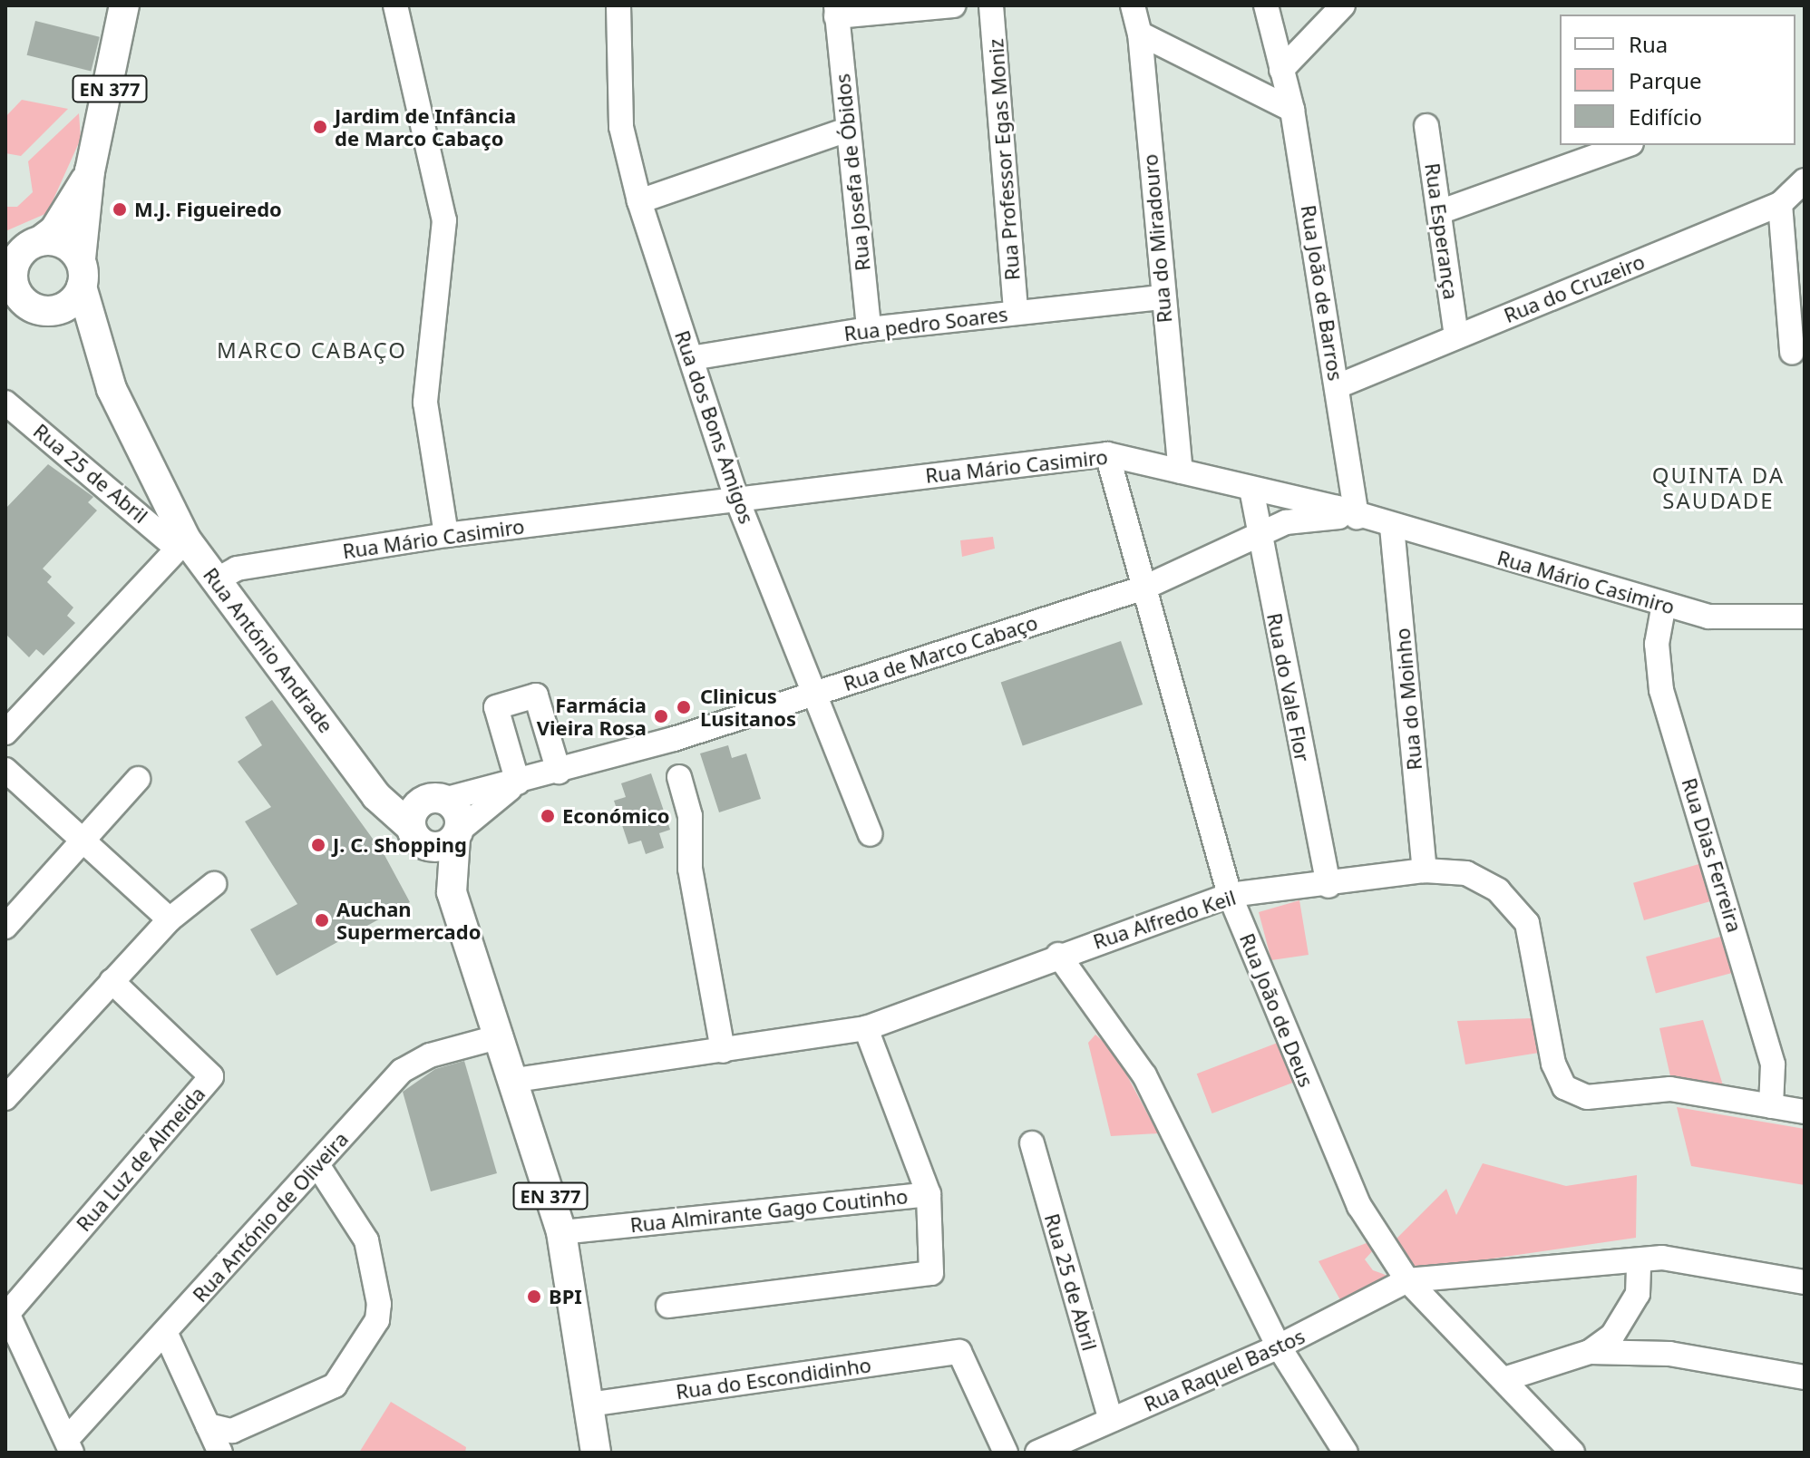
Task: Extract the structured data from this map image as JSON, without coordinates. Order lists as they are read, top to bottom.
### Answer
{
  "streets": {
    "main road": ["EN 377", "Rua António Andrade"],
    "street": [
      "Rua Professor Egas Moniz",
      "Rua Josefa de Óbidos",
      "Rua Esperança",
      "Rua do Miradouro",
      "Rua do Cruzeiro",
      "Rua João de Barros",
      "Rua pedro Soares",
      "Rua dos Bons Amigos",
      "Rua Mário Casimiro",
      "Rua 25 de Abril",
      "Rua de Marco Cabaço",
      "Rua do Vale Flor",
      "Rua do Moinho",
      "Rua Dias Ferreira",
      "Rua Alfredo Keil",
      "Rua João de Deus",
      "Rua Luz de Almeida",
      "Rua Almirante Gago Coutinho",
      "Rua António de Oliveira",
      "Rua Raquel Bastos",
      "Rua do Escondidinho"
    ]
  },
  "crossings": [
    ["EN 377", "Rua 25 de Abril"],
    ["EN 377", "Rua António Andrade"],
    ["EN 377", "Rua de Marco Cabaço"],
    ["Rua Professor Egas Moniz", "Rua pedro Soares"],
    ["Rua Josefa de Óbidos", "Rua pedro Soares"],
    ["Rua Esperança", "Rua do Cruzeiro"],
    ["Rua do Miradouro", "Rua pedro Soares"],
    ["Rua do Miradouro", "Rua Mário Casimiro"],
    ["Rua do Cruzeiro", "Rua João de Barros"],
    ["Rua João de Barros", "Rua Mário Casimiro"],
    ["Rua João de Barros", "Rua de Marco Cabaço"],
    ["Rua pedro Soares", "Rua dos Bons Amigos"],
    ["Rua dos Bons Amigos", "Rua Mário Casimiro"],
    ["Rua dos Bons Amigos", "Rua de Marco Cabaço"],
    ["Rua Mário Casimiro", "Rua António Andrade"],
    ["Rua Mário Casimiro", "Rua de Marco Cabaço"],
    ["Rua Mário Casimiro", "Rua do Vale Flor"],
    ["Rua Mário Casimiro", "Rua do Moinho"],
    ["Rua Mário Casimiro", "Rua Dias Ferreira"],
    ["Rua Mário Casimiro", "Rua João de Deus"],
    ["Rua 25 de Abril", "Rua António Andrade"],
    ["Rua 25 de Abril", "Rua Raquel Bastos"],
    ["Rua António Andrade", "Rua de Marco Cabaço"],
    ["Rua António Andrade", "Rua Alfredo Keil"],
    ["Rua António Andrade", "Rua Almirante Gago Coutinho"],
    ["Rua António Andrade", "Rua António de Oliveira"],
    ["Rua António Andrade", "Rua do Escondidinho"],
    ["Rua de Marco Cabaço", "Rua do Vale Flor"],
    ["Rua de Marco Cabaço", "Rua João de Deus"],
    ["Rua do Vale Flor", "Rua Alfredo Keil"],
    ["Rua do Moinho", "Rua Alfredo Keil"],
    ["Rua Dias Ferreira", "Rua Alfredo Keil"],
    ["Rua Alfredo Keil", "Rua João de Deus"],
    ["Rua Alfredo Keil", "Rua Almirante Gago Coutinho"],
    ["Rua João de Deus", "Rua Raquel Bastos"]
  ],
  "districts": ["MARCO CABAÇO", "QUINTA DA SAUDADE"],
  "places": [
    "Jardim de Infância de Marco Cabaço",
    "M.J. Figueiredo",
    "Clinicus Lusitanos",
    "Farmácia Vieira Rosa",
    "Económico",
    "J. C. Shopping",
    "Auchan Supermercado",
    "BPI"
  ],
  "legend": ["Rua", "Parque", "Edifício"]
}
